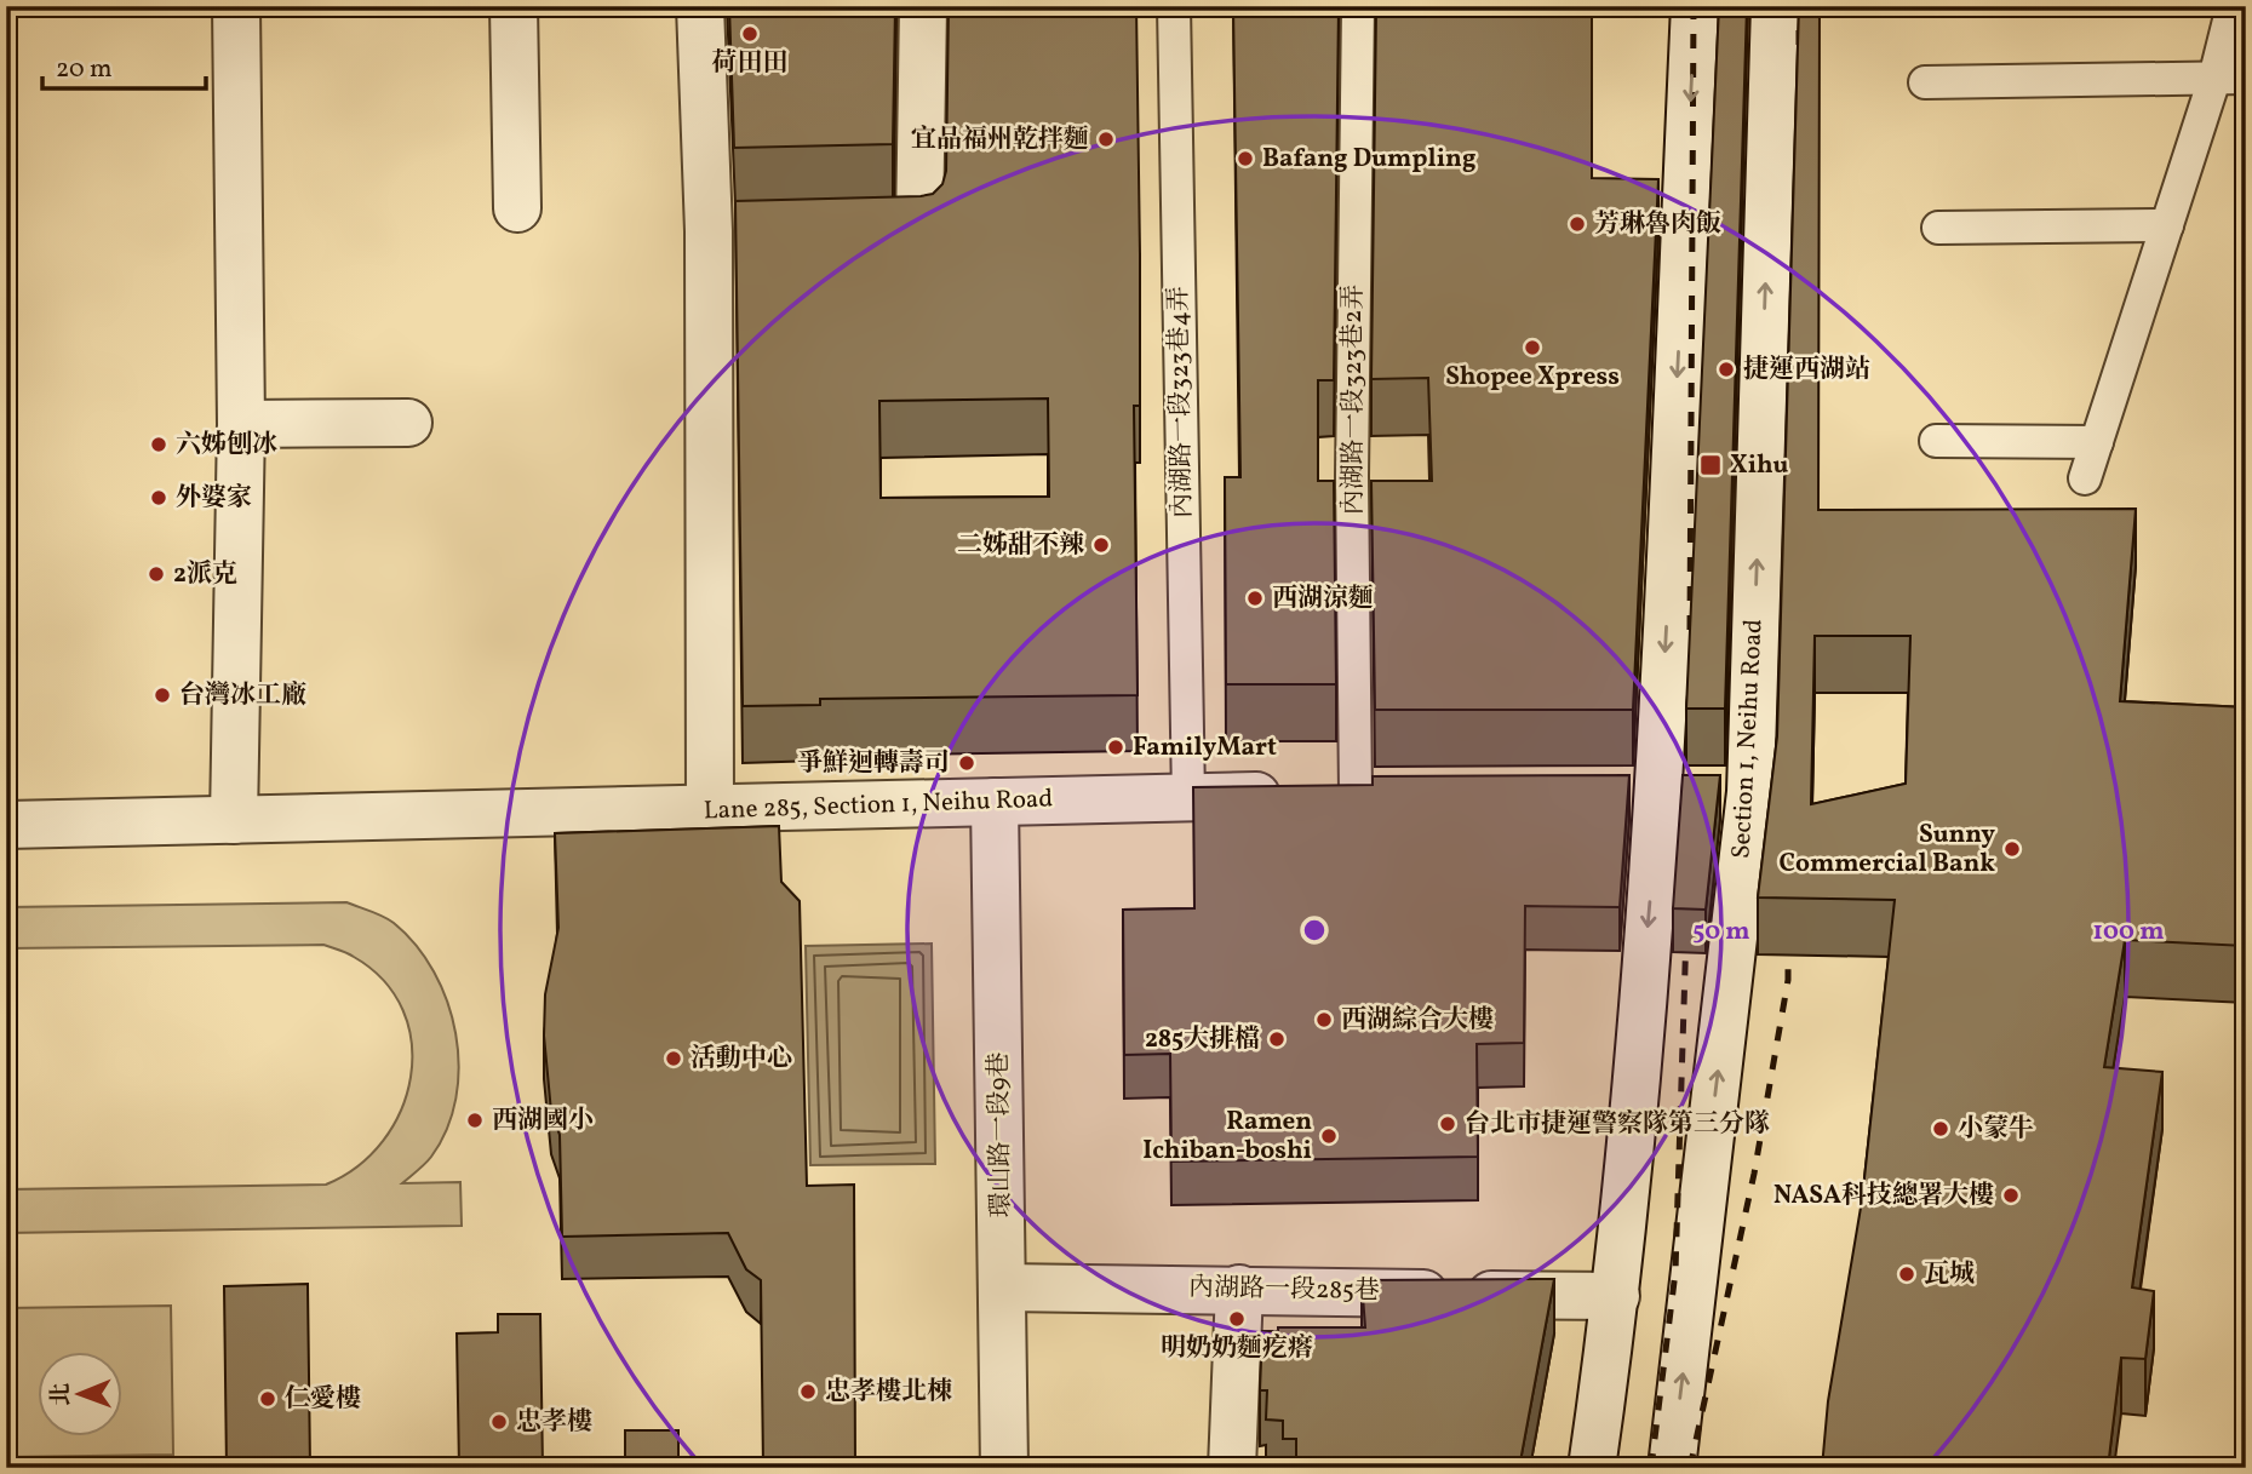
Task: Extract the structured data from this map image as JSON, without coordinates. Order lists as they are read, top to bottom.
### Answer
{
  "streets": {
    "street": [
      "Section 1, Neihu Road",
      "Lane 285, Section 1, Neihu Road",
      "環山路一段9巷",
      "內湖路一段285巷"
    ],
    "lane": ["內湖路一段323巷2弄", "內湖路一段323巷4弄"]
  },
  "crossings": [
    ["內湖路一段323巷2弄", "Lane 285, Section 1, Neihu Road"],
    ["內湖路一段323巷4弄", "Lane 285, Section 1, Neihu Road"],
    ["Lane 285, Section 1, Neihu Road", "環山路一段9巷"],
    ["環山路一段9巷", "內湖路一段285巷"]
  ],
  "places": {
    "other": [
      "荷田田",
      "宜品福州乾拌麵",
      "Bafang Dumpling",
      "芳琳魯肉飯",
      "Shopee Xpress",
      "捷運西湖站",
      "六姊刨冰",
      "外婆家",
      "二姊甜不辣",
      "2派克",
      "西湖涼麵",
      "台灣冰工廠",
      "FamilyMart",
      "爭鮮迴轉壽司",
      "Sunny Commercial Bank",
      "西湖綜合大樓",
      "285大排檔",
      "活動中心",
      "西湖國小",
      "台北市捷運警察隊第三分隊",
      "小蒙牛",
      "Ramen Ichiban-boshi",
      "NASA科技總署大樓",
      "瓦城",
      "明奶奶麵疙瘩",
      "忠孝樓北棟",
      "仁愛樓",
      "忠孝樓"
    ],
    "transit": ["Xihu"]
  },
  "scale_bar": "20 m",
  "north": "left",
  "rings": ["50 m", "100 m"]
}
